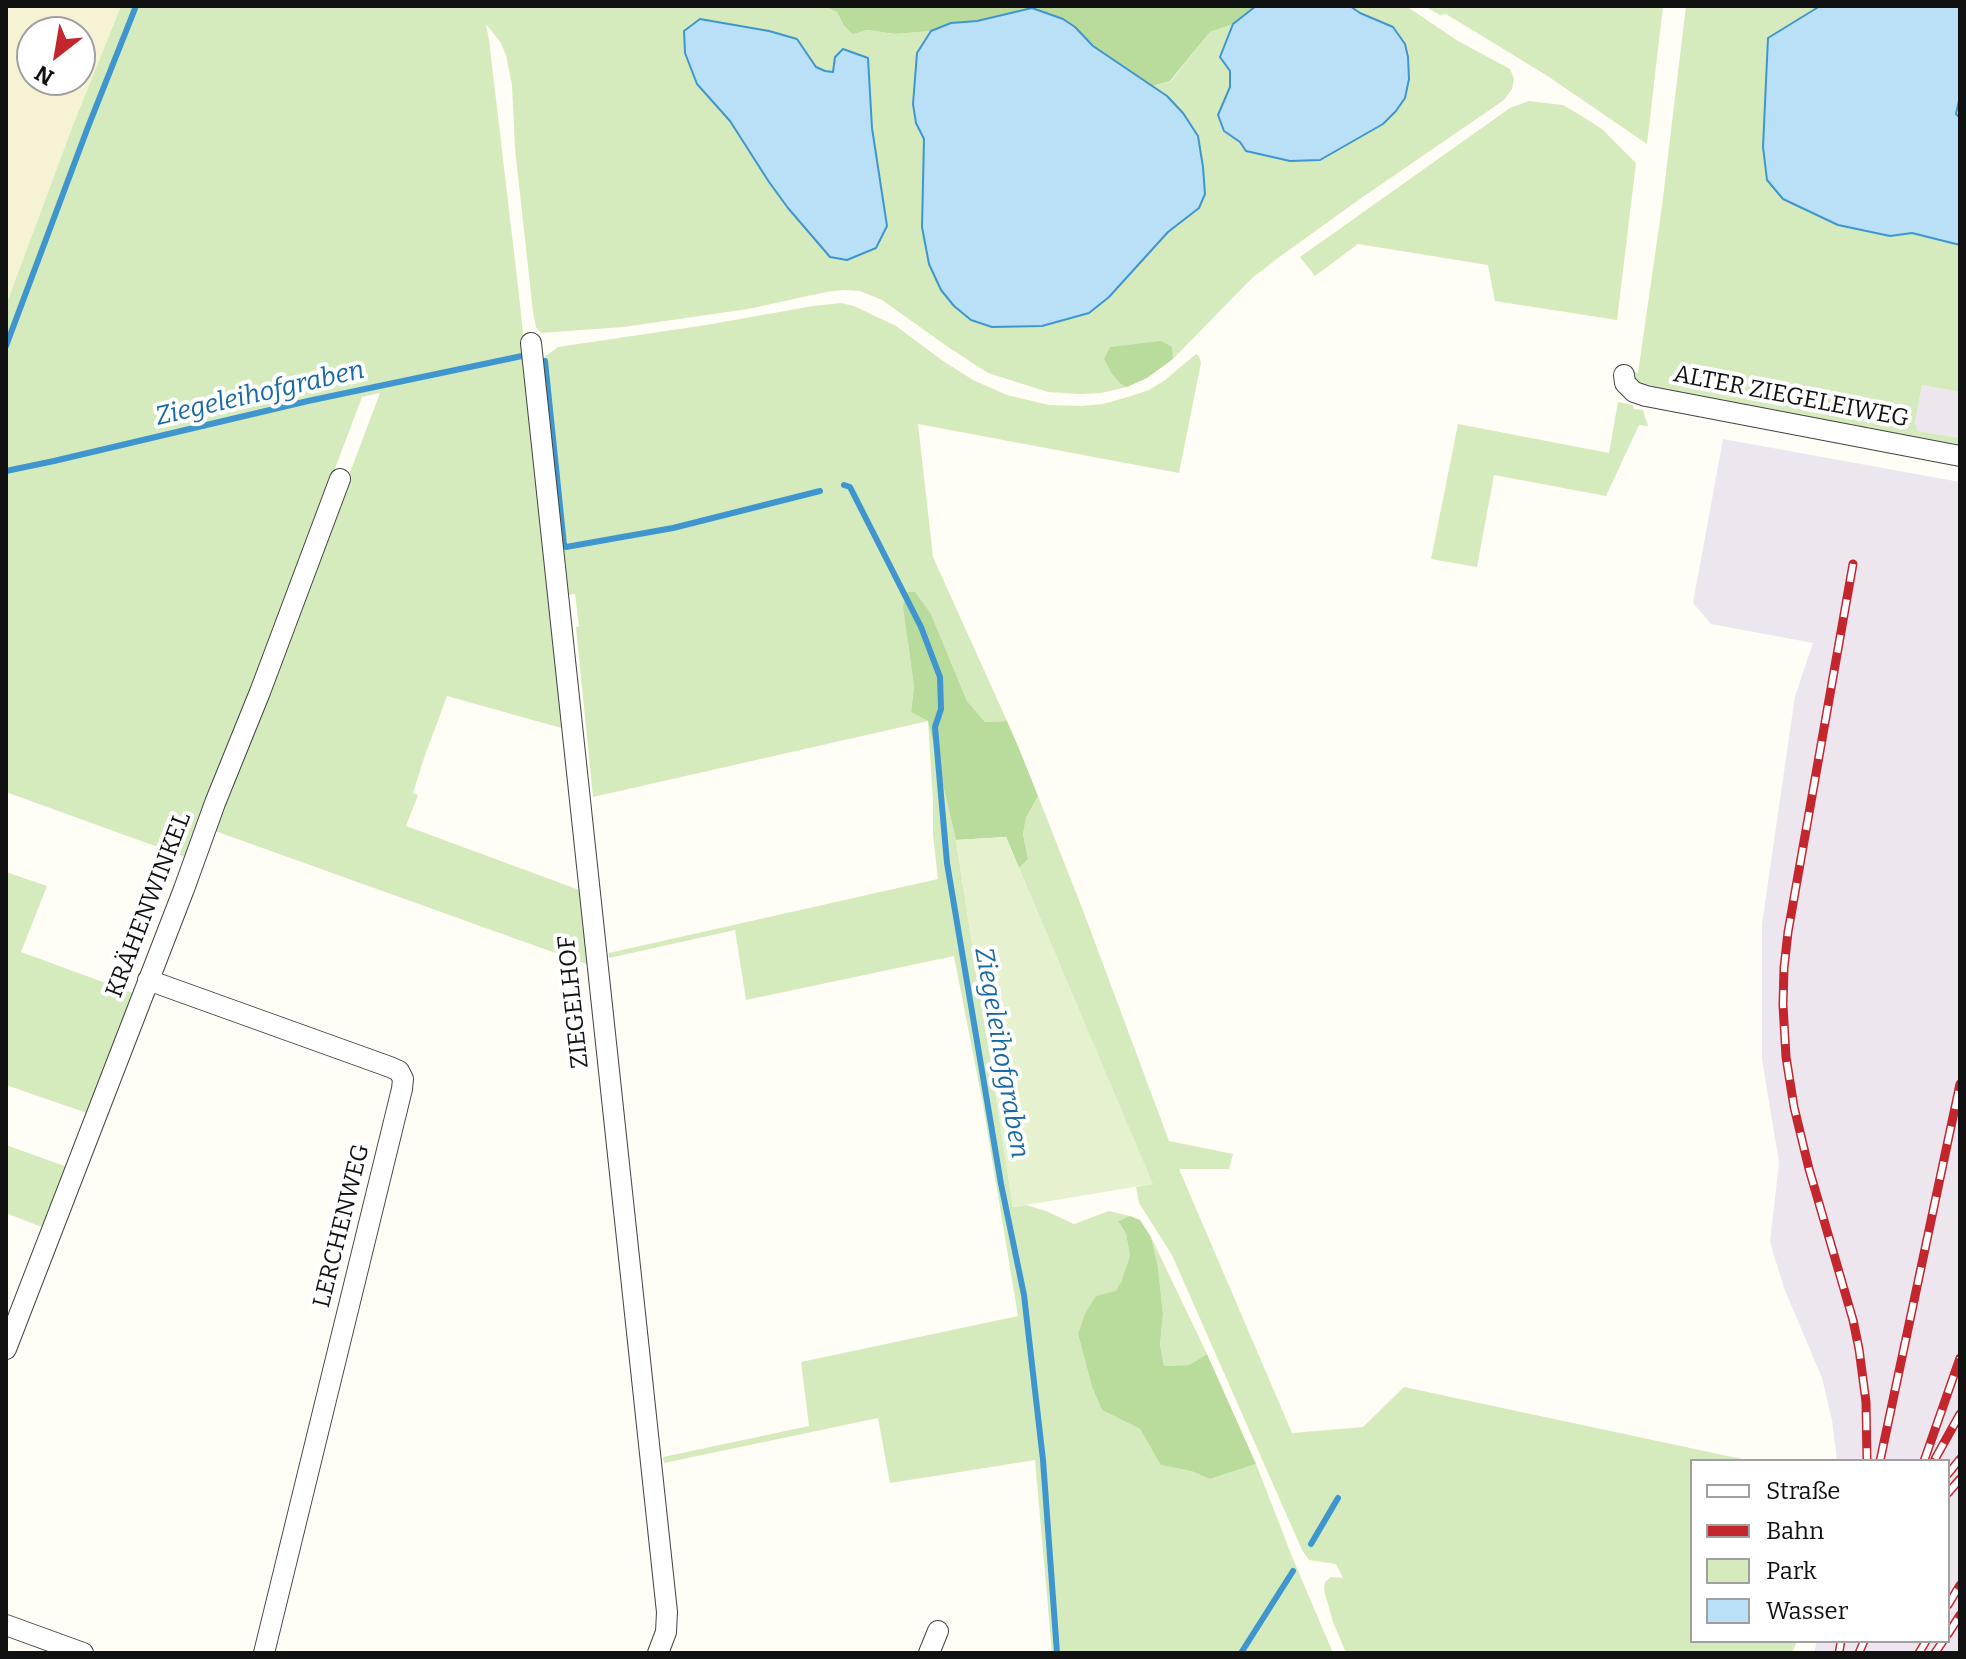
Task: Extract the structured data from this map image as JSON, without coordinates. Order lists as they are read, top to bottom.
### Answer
{
  "streets": {
    "street": [
      "ALTER ZIEGELEIWEG",
      "KRÄHENWINKEL",
      "ZIEGELHOF",
      "LERCHENWEG"
    ]
  },
  "crossings": [
    ["KRÄHENWINKEL", "LERCHENWEG"]
  ],
  "water": ["Ziegeleihofgraben"],
  "legend": [
    "Straße",
    "Bahn",
    "Park",
    "Wasser"
  ],
  "north": "bottom left"
}
